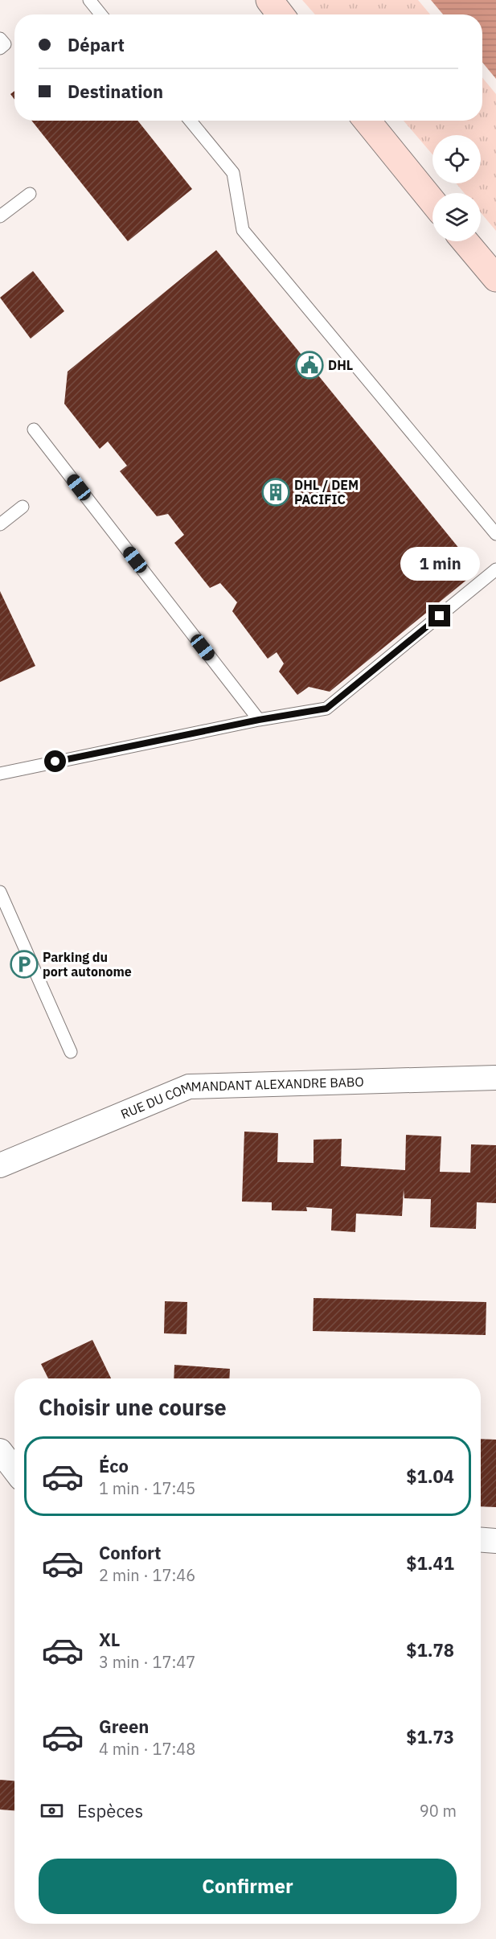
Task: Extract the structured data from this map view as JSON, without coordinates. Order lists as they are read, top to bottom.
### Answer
{
  "streets": {
    "street": ["RUE DU COMMANDANT ALEXANDRE BABO"]
  },
  "places": {
    "public building": ["DHL"],
    "building": ["DHL / DEM PACIFIC"],
    "parking": ["Parking du port autonome"]
  },
  "page": {
    "banner": ["Départ", "Destination"],
    "bubble": "1 min",
    "heading": "Choisir une course",
    "list": [
      {
        "name": "Éco",
        "note": "1 min · 17:45",
        "value": "$1.04"
      },
      {
        "name": "Confort",
        "note": "2 min · 17:46",
        "value": "$1.41"
      },
      {
        "name": "XL",
        "note": "3 min · 17:47",
        "value": "$1.78"
      },
      {
        "name": "Green",
        "note": "4 min · 17:48",
        "value": "$1.73"
      }
    ],
    "pay": ["Espèces", "90 m"],
    "buttons": "Confirmer"
  }
}
